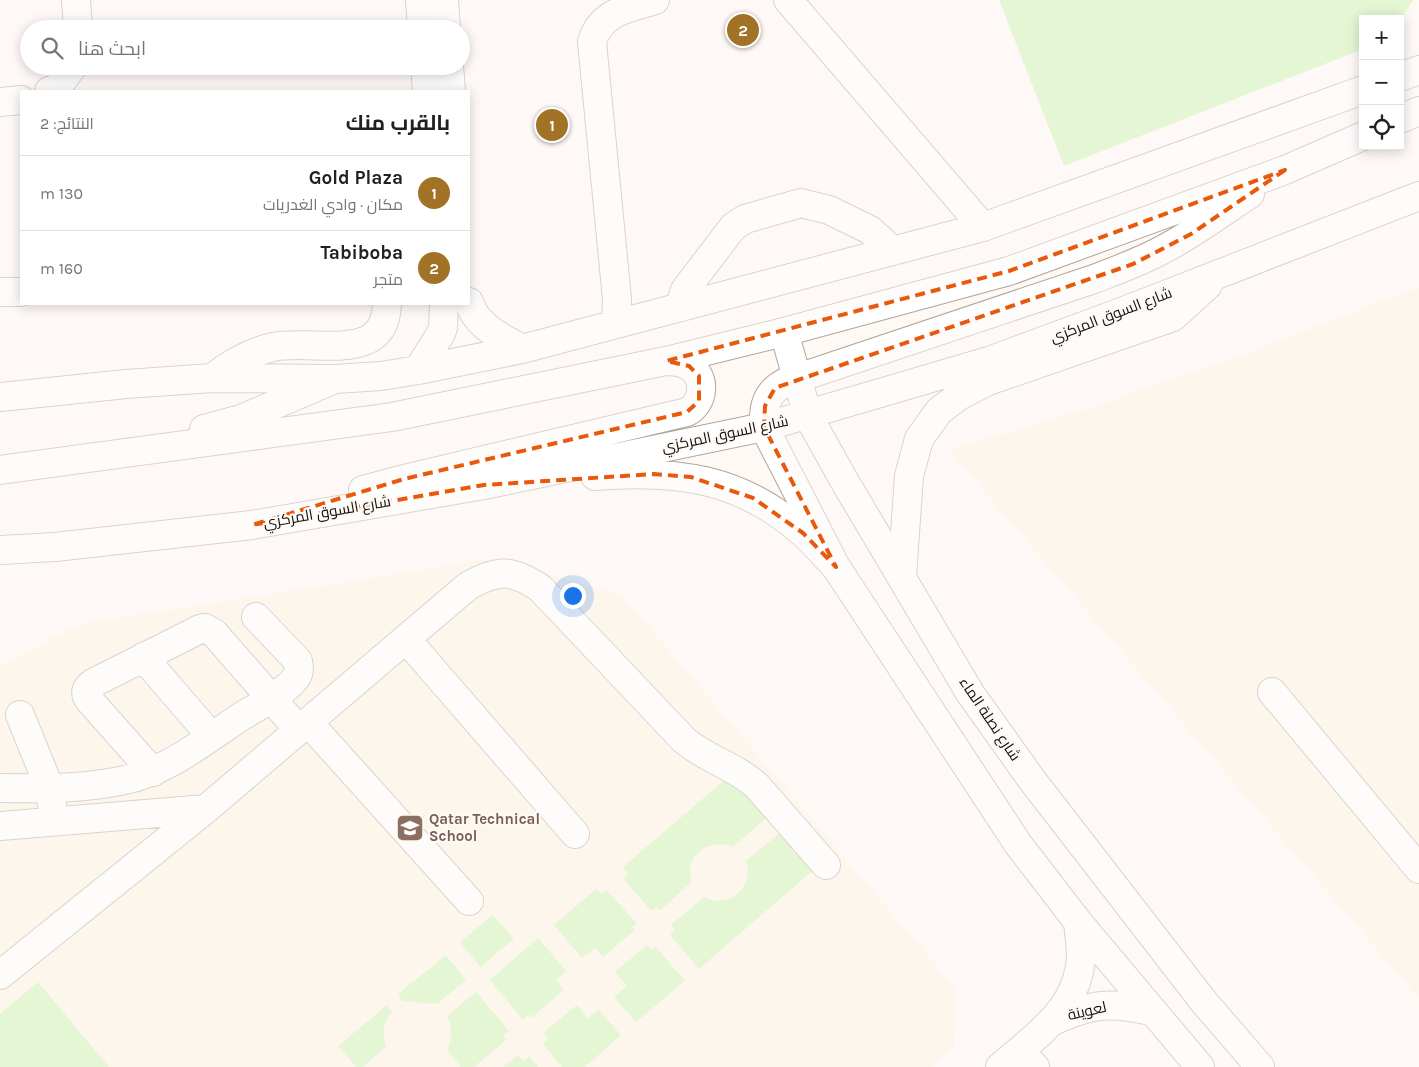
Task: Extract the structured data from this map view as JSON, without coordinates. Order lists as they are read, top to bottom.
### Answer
{
  "streets": {
    "main road": ["شارع السوق المركزي", "شارع نصلة الماء", "لعوينة"]
  },
  "crossings": [
    ["شارع السوق المركزي", "شارع نصلة الماء"]
  ],
  "places": {
    "school or university": ["Qatar Technical School"]
  },
  "page": {
    "pins": ["2", "1"],
    "map_buttons": ["+", "−"],
    "search": "ابحث هنا",
    "heading": ["بالقرب منك", "النتائج: 2"],
    "list": [
      {
        "mark": "1",
        "name": "Gold Plaza",
        "note": "مكان · وادي الغدريات",
        "value": "130 m"
      },
      {
        "mark": "2",
        "name": "Tabiboba",
        "note": "متجر",
        "value": "160 m"
      }
    ]
  }
}
